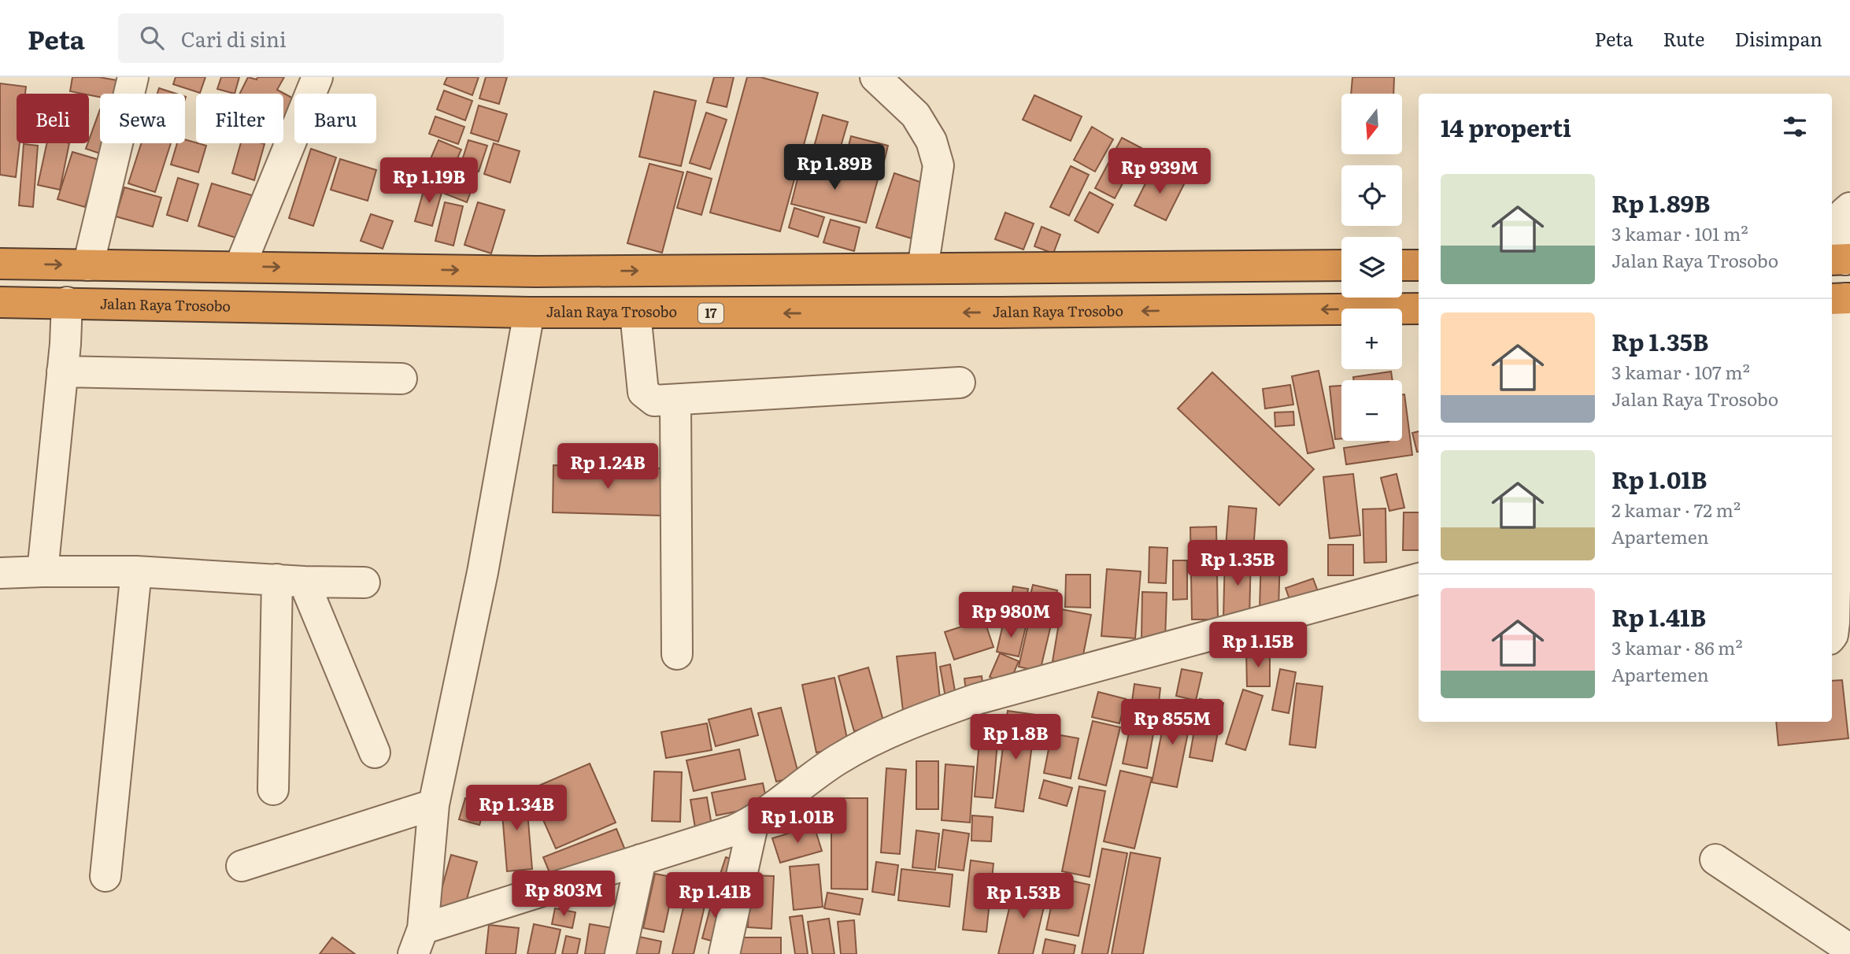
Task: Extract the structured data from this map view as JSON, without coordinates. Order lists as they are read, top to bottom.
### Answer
{
  "streets": {
    "highway": ["Jalan Raya Trosobo", "17"]
  },
  "north": "bottom",
  "page": {
    "header": "Peta",
    "search": "Cari di sini",
    "nav": ["Peta", "Rute", "Disimpan"],
    "map_buttons": ["+", "−"],
    "chip": [
      "Beli",
      "Sewa",
      "Filter",
      "Baru"
    ],
    "heading": "14 properti",
    "price": [
      "Rp 1.89B",
      "Rp 939M",
      "Rp 1.19B",
      "Rp 1.24B",
      "Rp 1.35B",
      "Rp 980M",
      "Rp 1.15B",
      "Rp 855M",
      "Rp 1.8B",
      "Rp 1.34B",
      "Rp 1.01B",
      "Rp 803M",
      "Rp 1.41B",
      "Rp 1.53B"
    ],
    "list": [
      {
        "name": "Rp 1.89B",
        "note": "3 kamar · 101 m² · Jalan Raya Trosobo"
      },
      {
        "name": "Rp 1.35B",
        "note": "3 kamar · 107 m² · Jalan Raya Trosobo"
      },
      {
        "name": "Rp 1.01B",
        "note": "2 kamar · 72 m² · Apartemen"
      },
      {
        "name": "Rp 1.41B",
        "note": "3 kamar · 86 m² · Apartemen"
      }
    ]
  }
}
